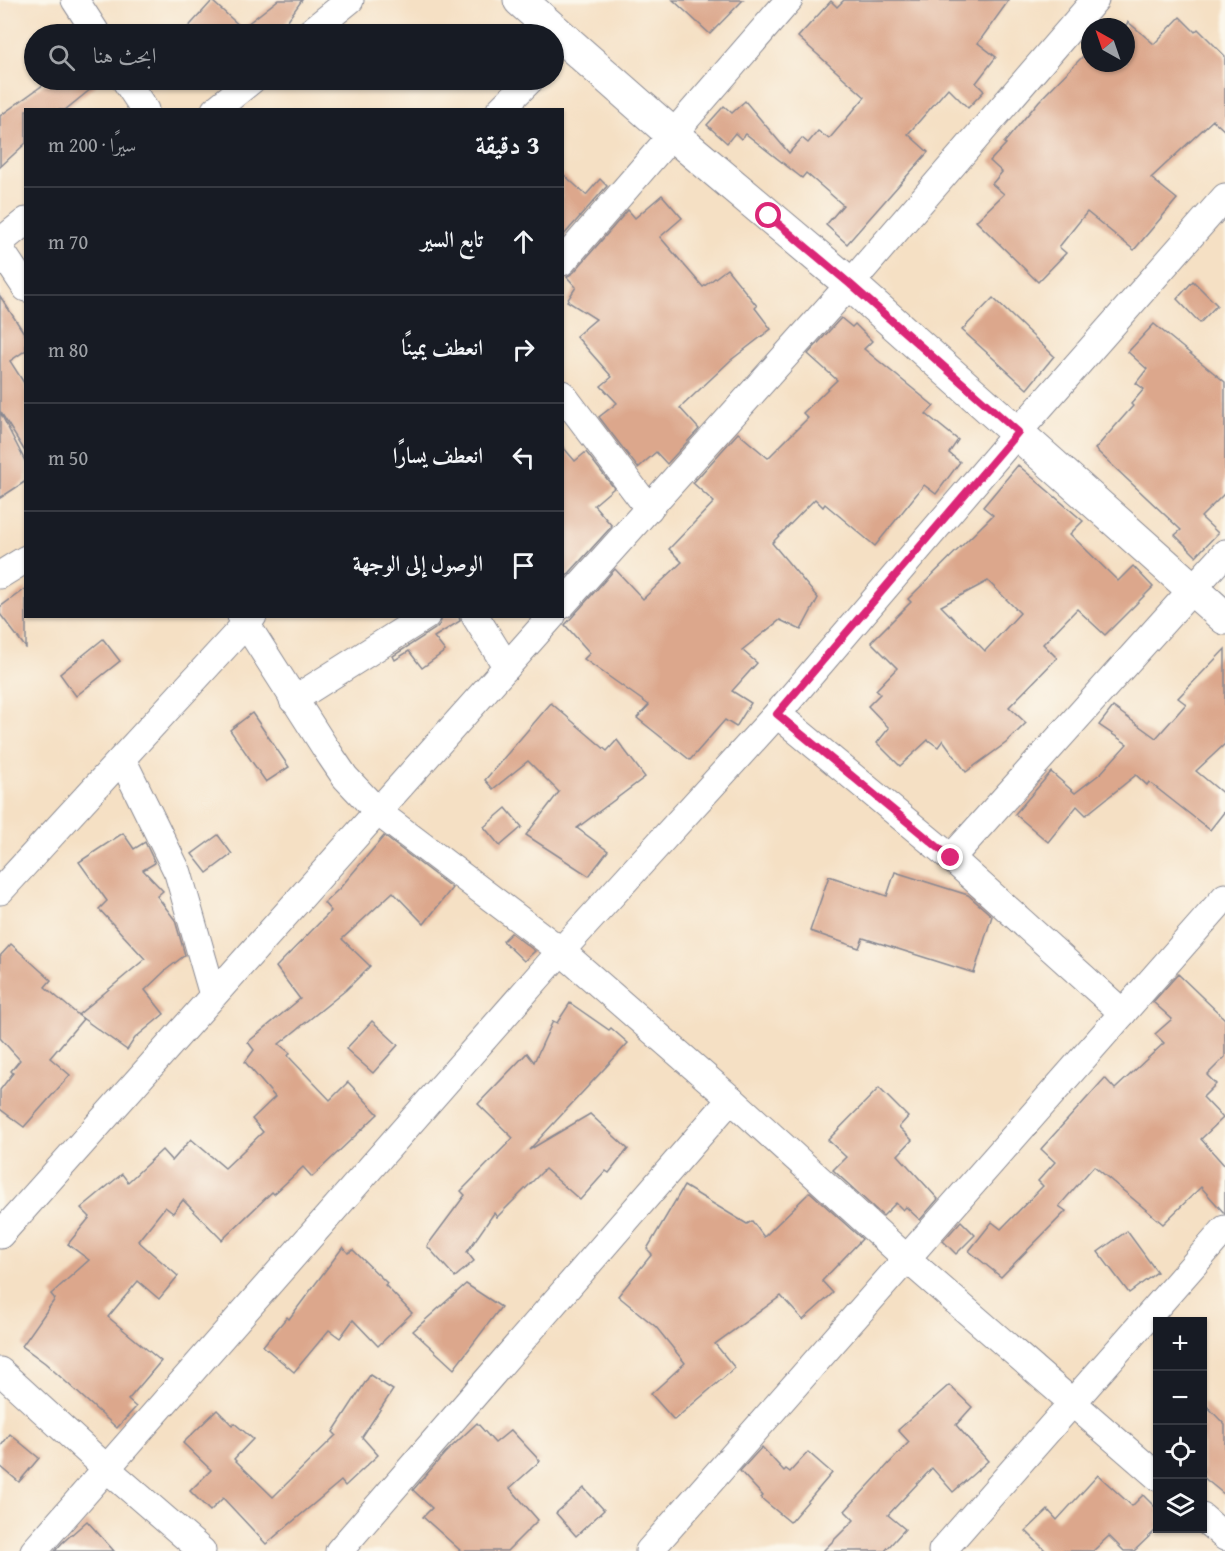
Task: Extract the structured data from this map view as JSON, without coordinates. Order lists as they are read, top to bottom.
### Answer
{
  "north": "top left",
  "page": {
    "search": "ابحث هنا",
    "heading": ["3 دقيقة", "سيرًا · 200 m"],
    "list": [
      ["تابع السير", "70 m"],
      ["انعطف يمينًا", "80 m"],
      ["انعطف يسارًا", "50 m"],
      "الوصول إلى الوجهة"
    ],
    "map_buttons": ["+", "−"]
  }
}
